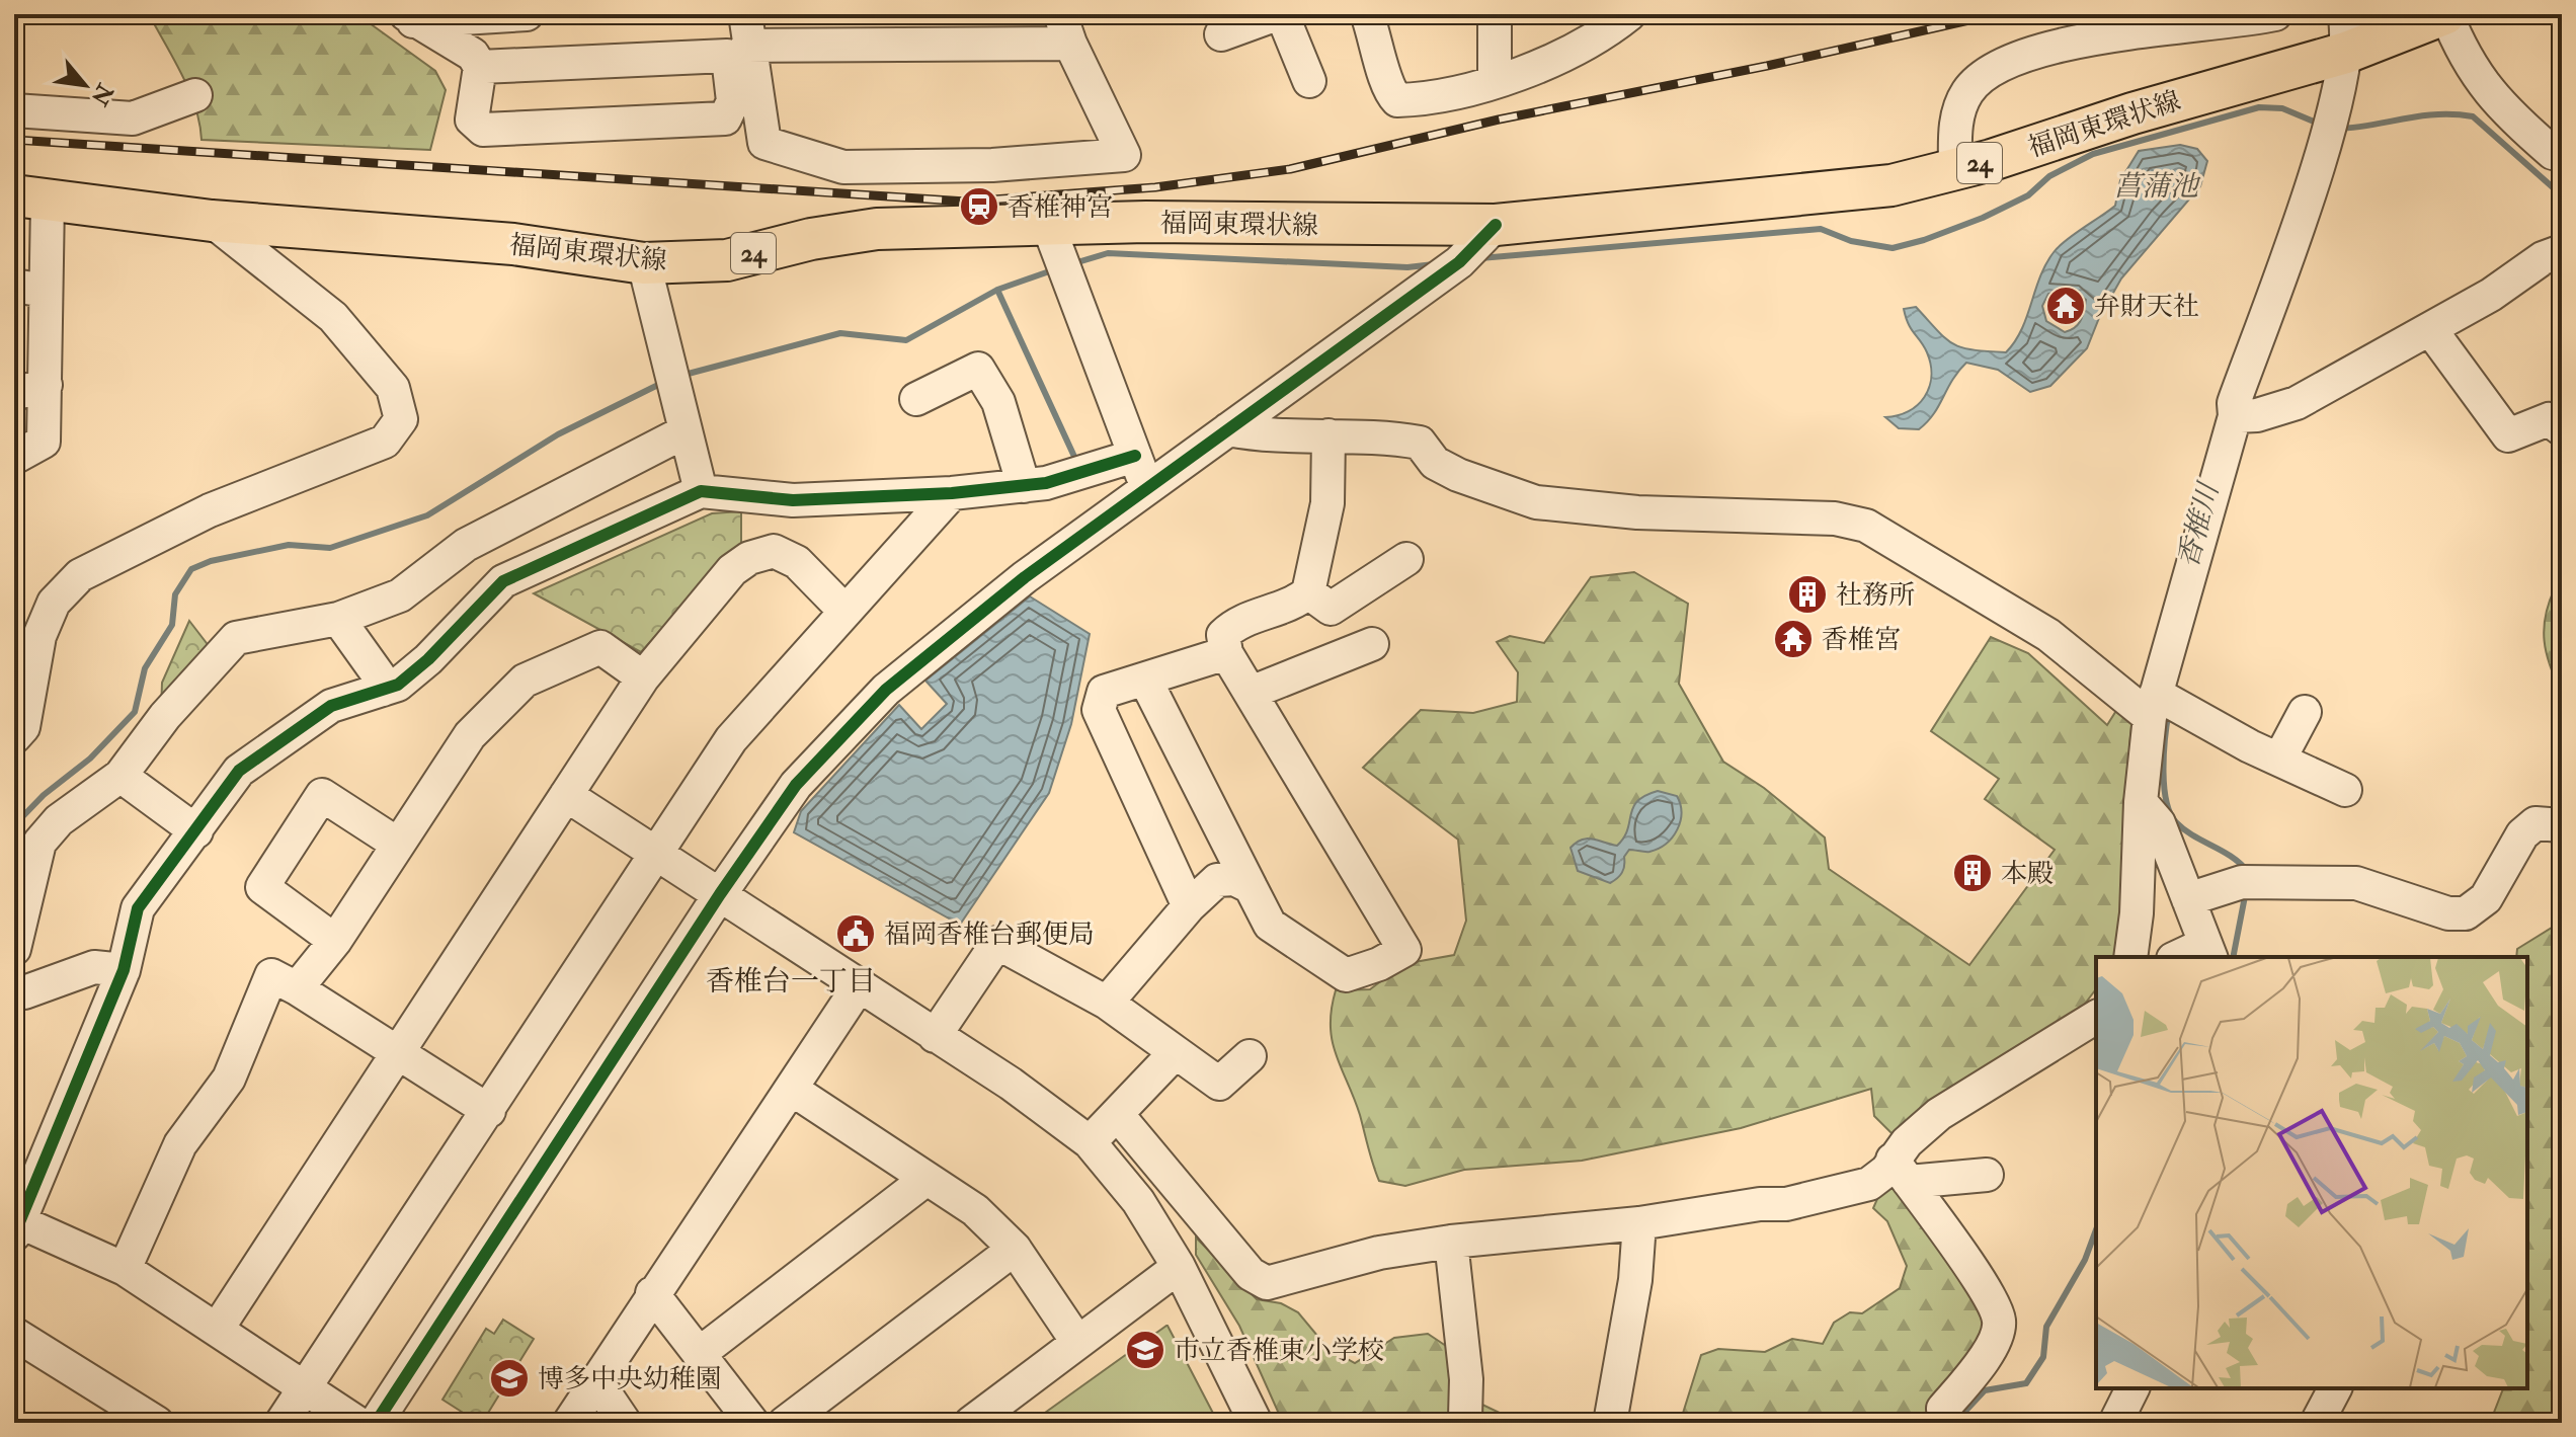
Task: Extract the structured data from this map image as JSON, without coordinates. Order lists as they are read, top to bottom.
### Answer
{
  "streets": {
    "main road": ["福岡東環状線", "24"]
  },
  "districts": ["香椎台一丁目"],
  "water": ["菖蒲池", "香椎川"],
  "places": {
    "station": ["香椎神宮"],
    "temple": ["弁財天社", "香椎宮"],
    "building": ["社務所", "本殿"],
    "public building": ["福岡香椎台郵便局"],
    "school or university": ["市立香椎東小学校", "博多中央幼稚園"]
  },
  "north": "bottom right"
}
